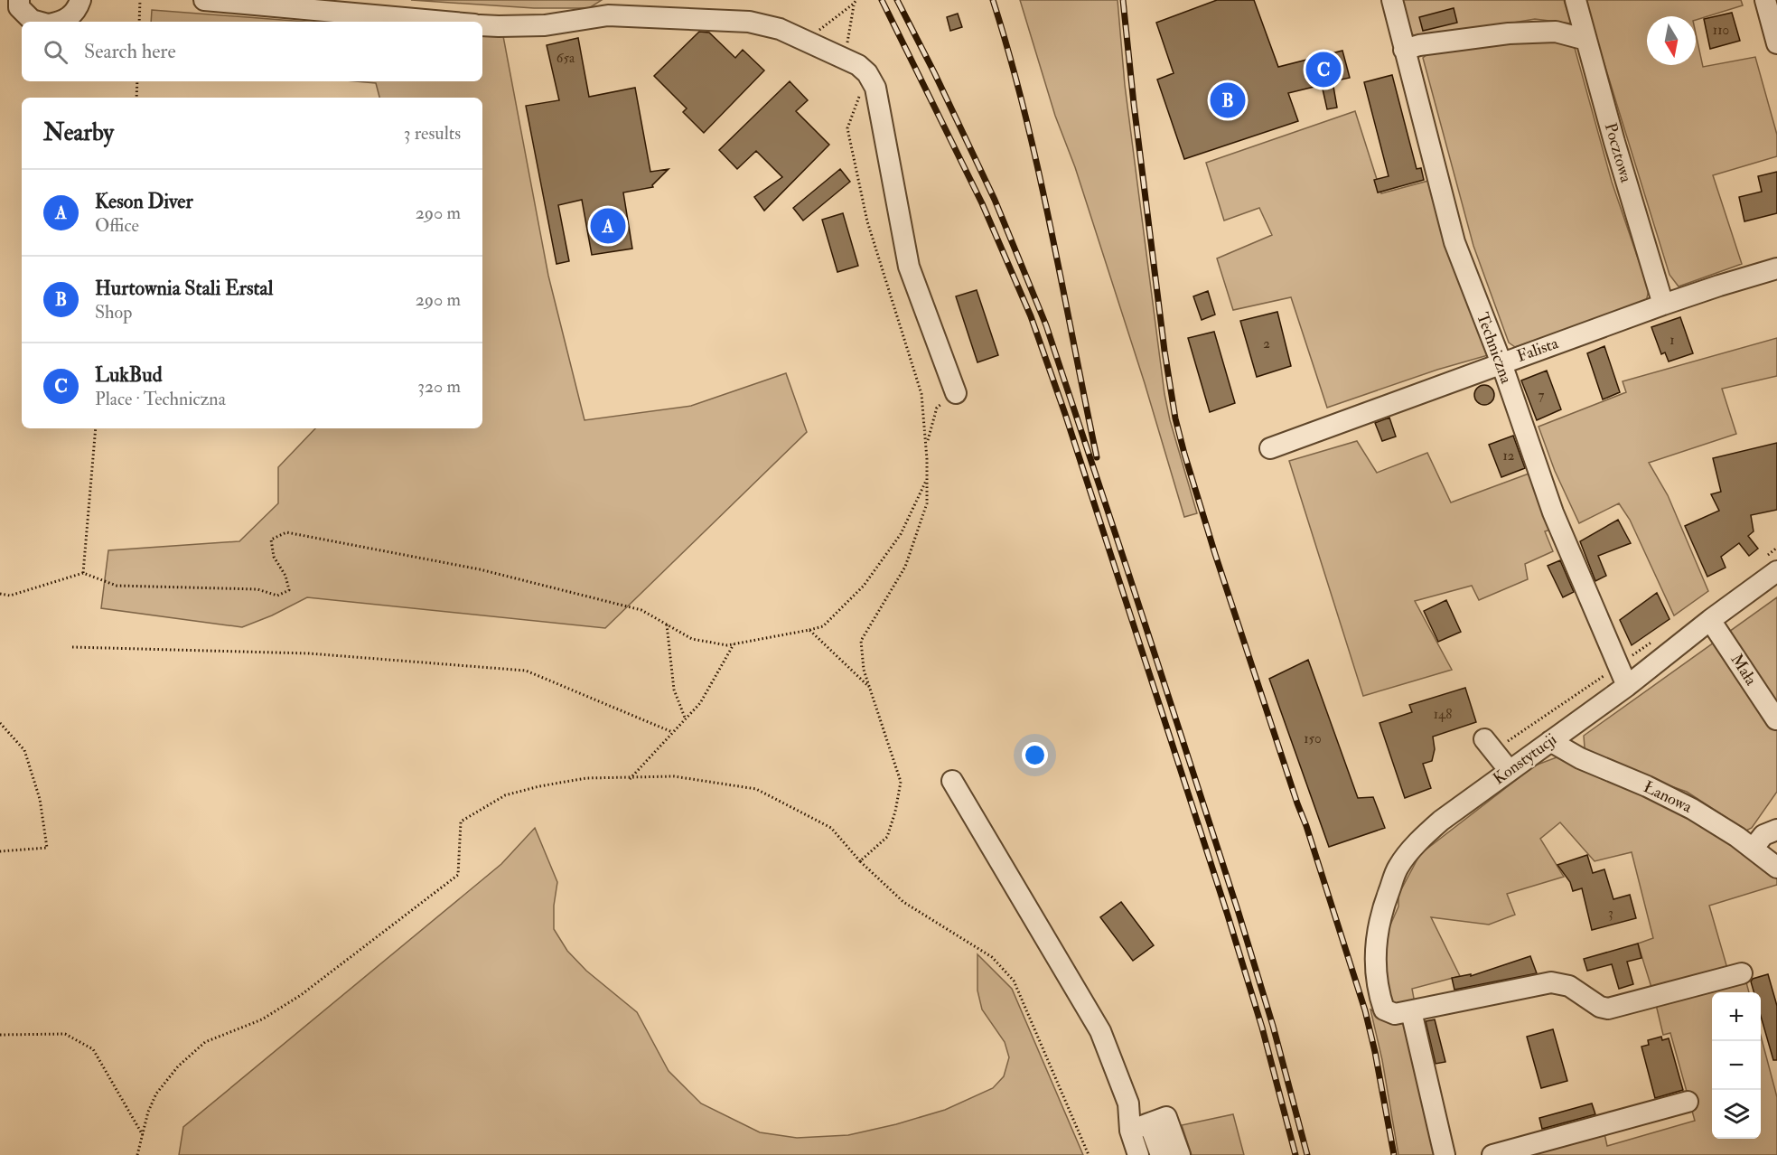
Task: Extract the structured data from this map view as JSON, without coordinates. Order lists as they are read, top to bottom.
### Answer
{
  "streets": {
    "street": [
      "Pocztowa",
      "Techniczna",
      "Falista",
      "Mała",
      "Konstytucji",
      "Łanowa"
    ]
  },
  "crossings": [
    ["Pocztowa", "Falista"],
    ["Techniczna", "Falista"],
    ["Techniczna", "Konstytucji"],
    ["Mała", "Konstytucji"],
    ["Konstytucji", "Łanowa"]
  ],
  "house_numbers": [
    "110",
    "65a",
    "1",
    "2",
    "7",
    "12",
    "148",
    "150",
    "3"
  ],
  "north": "bottom",
  "page": {
    "search": "Search here",
    "pins": ["C", "B", "A"],
    "heading": ["Nearby", "3 results"],
    "list": [
      {
        "mark": "A",
        "name": "Keson Diver",
        "note": "Office",
        "value": "290 m"
      },
      {
        "mark": "B",
        "name": "Hurtownia Stali Erstal",
        "note": "Shop",
        "value": "290 m"
      },
      {
        "mark": "C",
        "name": "LukBud",
        "note": "Place · Techniczna",
        "value": "320 m"
      }
    ],
    "map_buttons": ["+", "−"]
  }
}
